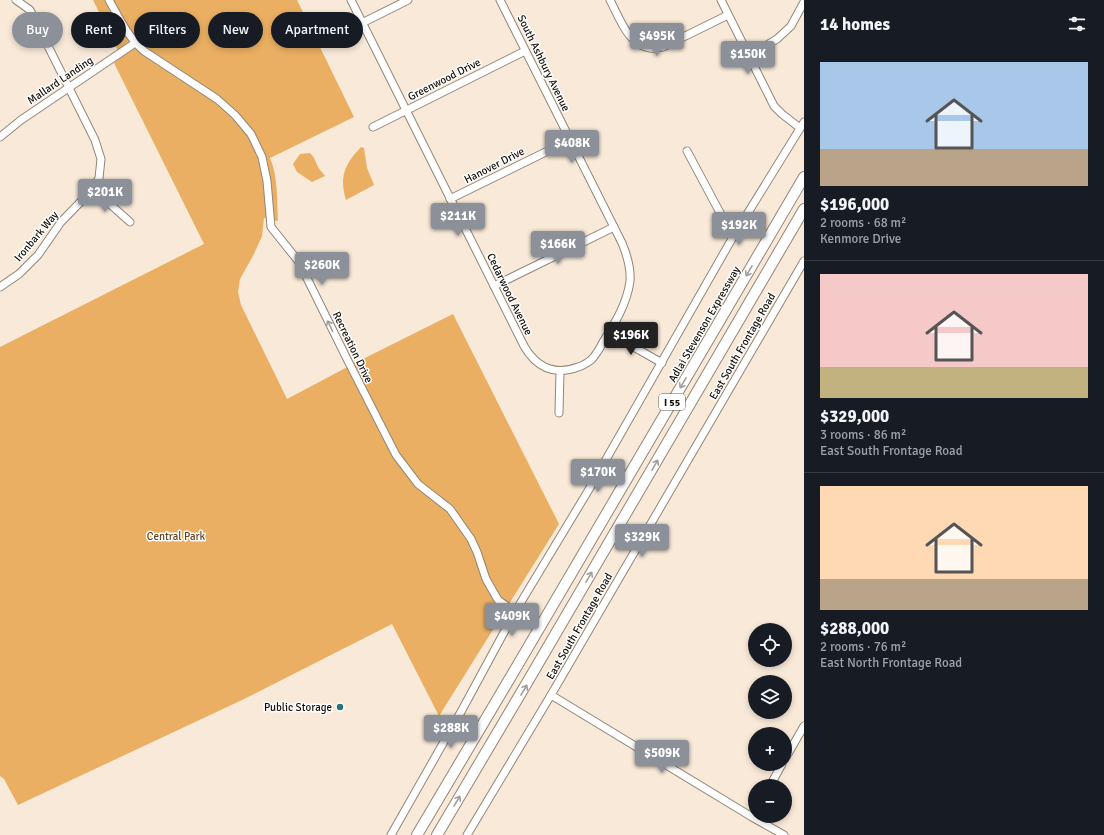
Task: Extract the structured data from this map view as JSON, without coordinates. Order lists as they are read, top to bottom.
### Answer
{
  "streets": {
    "highway": ["Adlai Stevenson Expressway", "I 55"],
    "street": [
      "South Ashbury Avenue",
      "Greenwood Drive",
      "Mallard Landing",
      "Hanover Drive",
      "Ironbark Way",
      "Cedarwood Avenue",
      "East South Frontage Road",
      "Recreation Drive"
    ]
  },
  "crossings": [
    ["South Ashbury Avenue", "Greenwood Drive"],
    ["South Ashbury Avenue", "Hanover Drive"],
    ["South Ashbury Avenue", "Cedarwood Avenue"],
    ["Greenwood Drive", "Cedarwood Avenue"],
    ["Mallard Landing", "Ironbark Way"],
    ["Hanover Drive", "Cedarwood Avenue"]
  ],
  "one_way": ["Recreation Drive"],
  "parks": ["Central Park"],
  "places": ["Public Storage"],
  "page": {
    "heading": "14 homes",
    "chip": [
      "Buy",
      "Rent",
      "Filters",
      "New",
      "Apartment"
    ],
    "price": [
      "$495K",
      "$150K",
      "$408K",
      "$201K",
      "$211K",
      "$192K",
      "$166K",
      "$260K",
      "$196K",
      "$170K",
      "$329K",
      "$409K",
      "$288K",
      "$509K"
    ],
    "list": [
      {
        "name": "$196,000",
        "note": "2 rooms · 68 m² · Kenmore Drive"
      },
      {
        "name": "$329,000",
        "note": "3 rooms · 86 m² · East South Frontage Road"
      },
      {
        "name": "$288,000",
        "note": "2 rooms · 76 m² · East North Frontage Road"
      }
    ],
    "map_buttons": ["+", "−"]
  }
}
